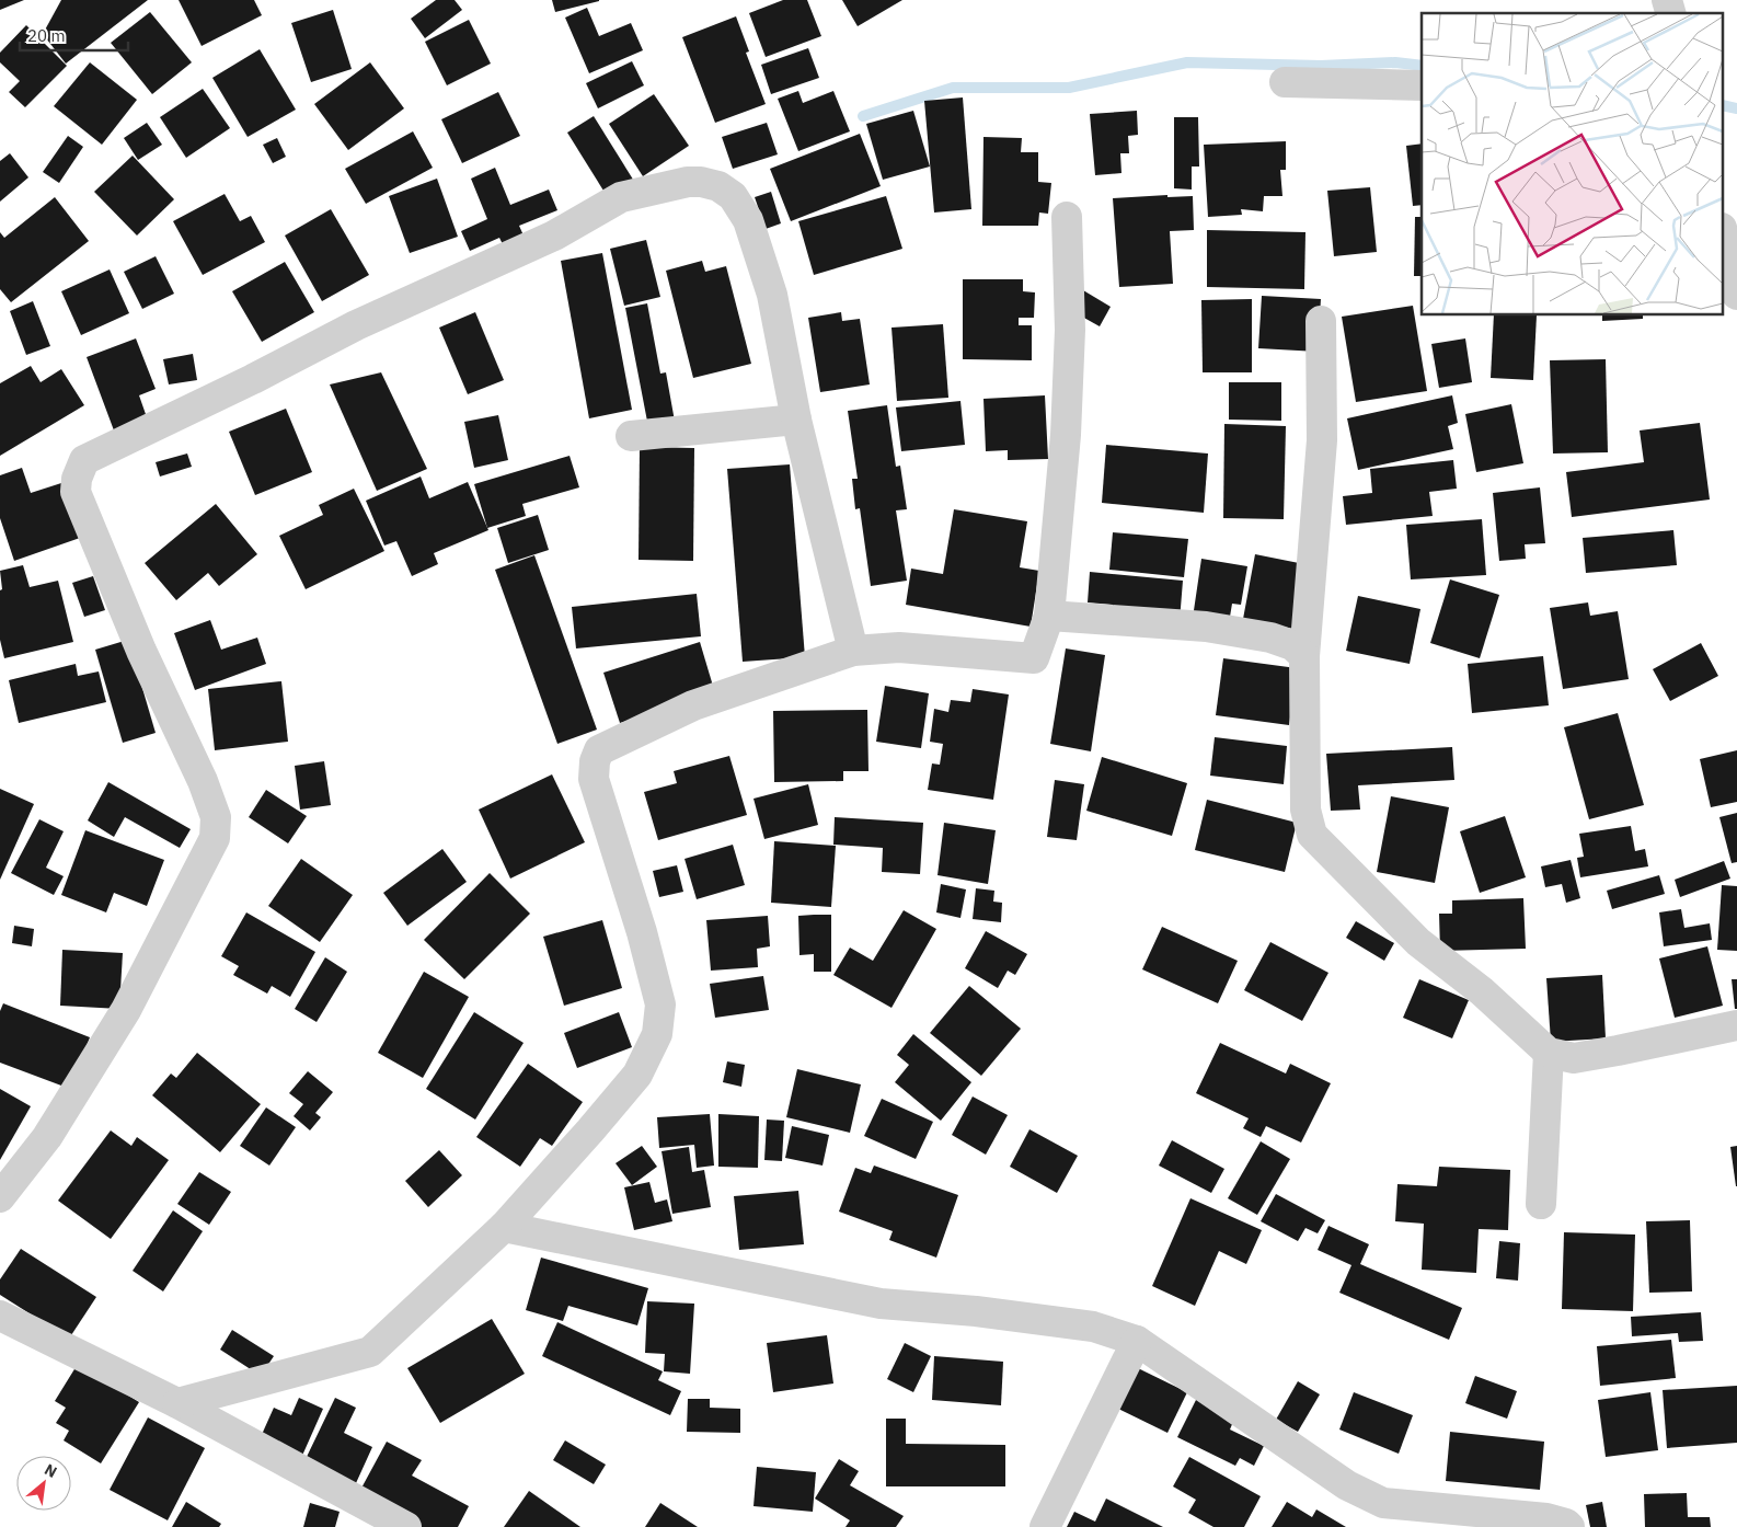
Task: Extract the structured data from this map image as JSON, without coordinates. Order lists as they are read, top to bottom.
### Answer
{
  "scale_bar": "20 m",
  "north": "top right"
}
